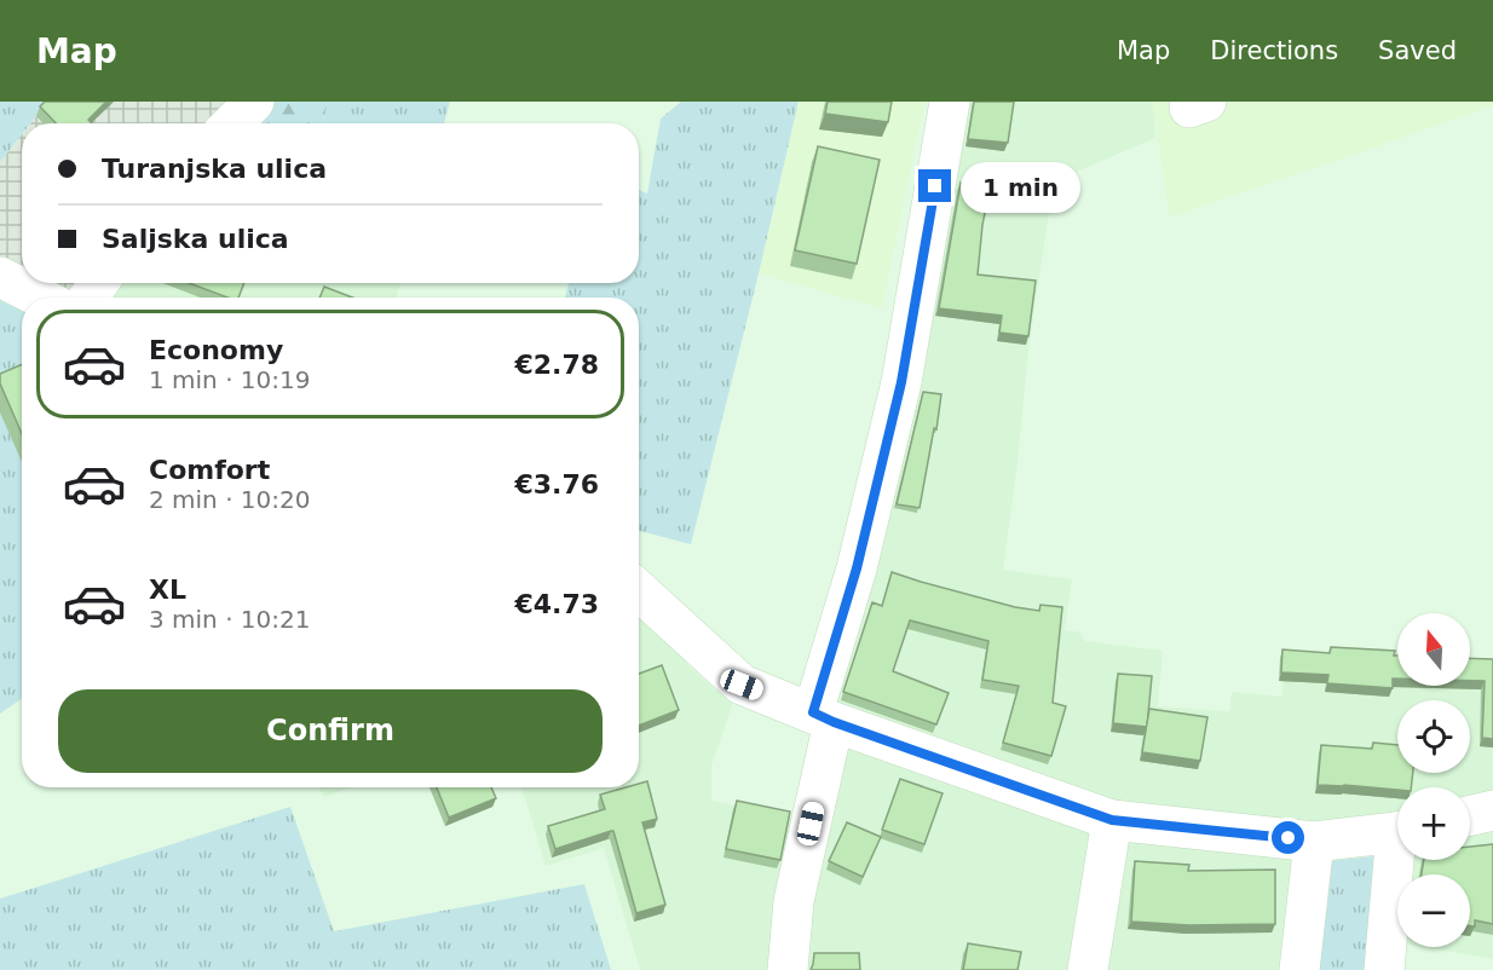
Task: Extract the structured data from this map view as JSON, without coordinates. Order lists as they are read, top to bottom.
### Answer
{
  "north": "top",
  "page": {
    "header": "Map",
    "nav": ["Map", "Directions", "Saved"],
    "banner": ["Turanjska ulica", "Saljska ulica"],
    "bubble": "1 min",
    "list": [
      {
        "name": "Economy",
        "note": "1 min · 10:19",
        "value": "€2.78"
      },
      {
        "name": "Comfort",
        "note": "2 min · 10:20",
        "value": "€3.76"
      },
      {
        "name": "XL",
        "note": "3 min · 10:21",
        "value": "€4.73"
      }
    ],
    "map_buttons": ["+", "−"],
    "buttons": "Confirm"
  }
}
